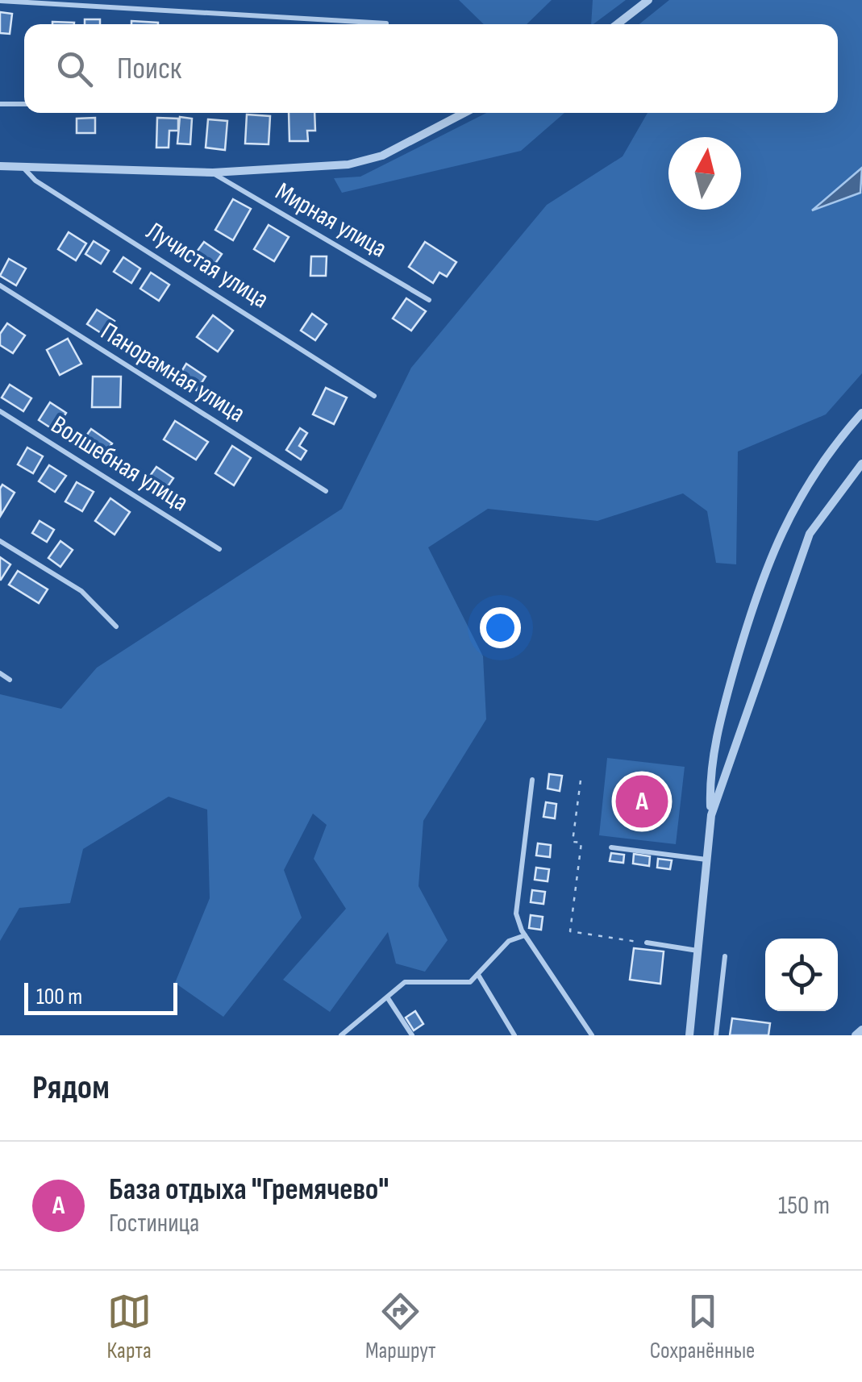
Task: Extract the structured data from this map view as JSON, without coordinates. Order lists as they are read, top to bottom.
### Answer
{
  "streets": {
    "lane": [
      "Мирная улица",
      "Лучистая улица",
      "Панорамная улица",
      "Волшебная улица"
    ]
  },
  "scale_bar": "100 m",
  "north": "top",
  "page": {
    "search": "Поиск",
    "pins": "A",
    "scale": "100 m",
    "heading": "Рядом",
    "list": [
      {
        "mark": "A",
        "name": "База отдыха \"Гремячево\"",
        "note": "Гостиница",
        "value": "150 m"
      }
    ],
    "nav": ["Карта", "Маршрут", "Сохранённые"]
  }
}
